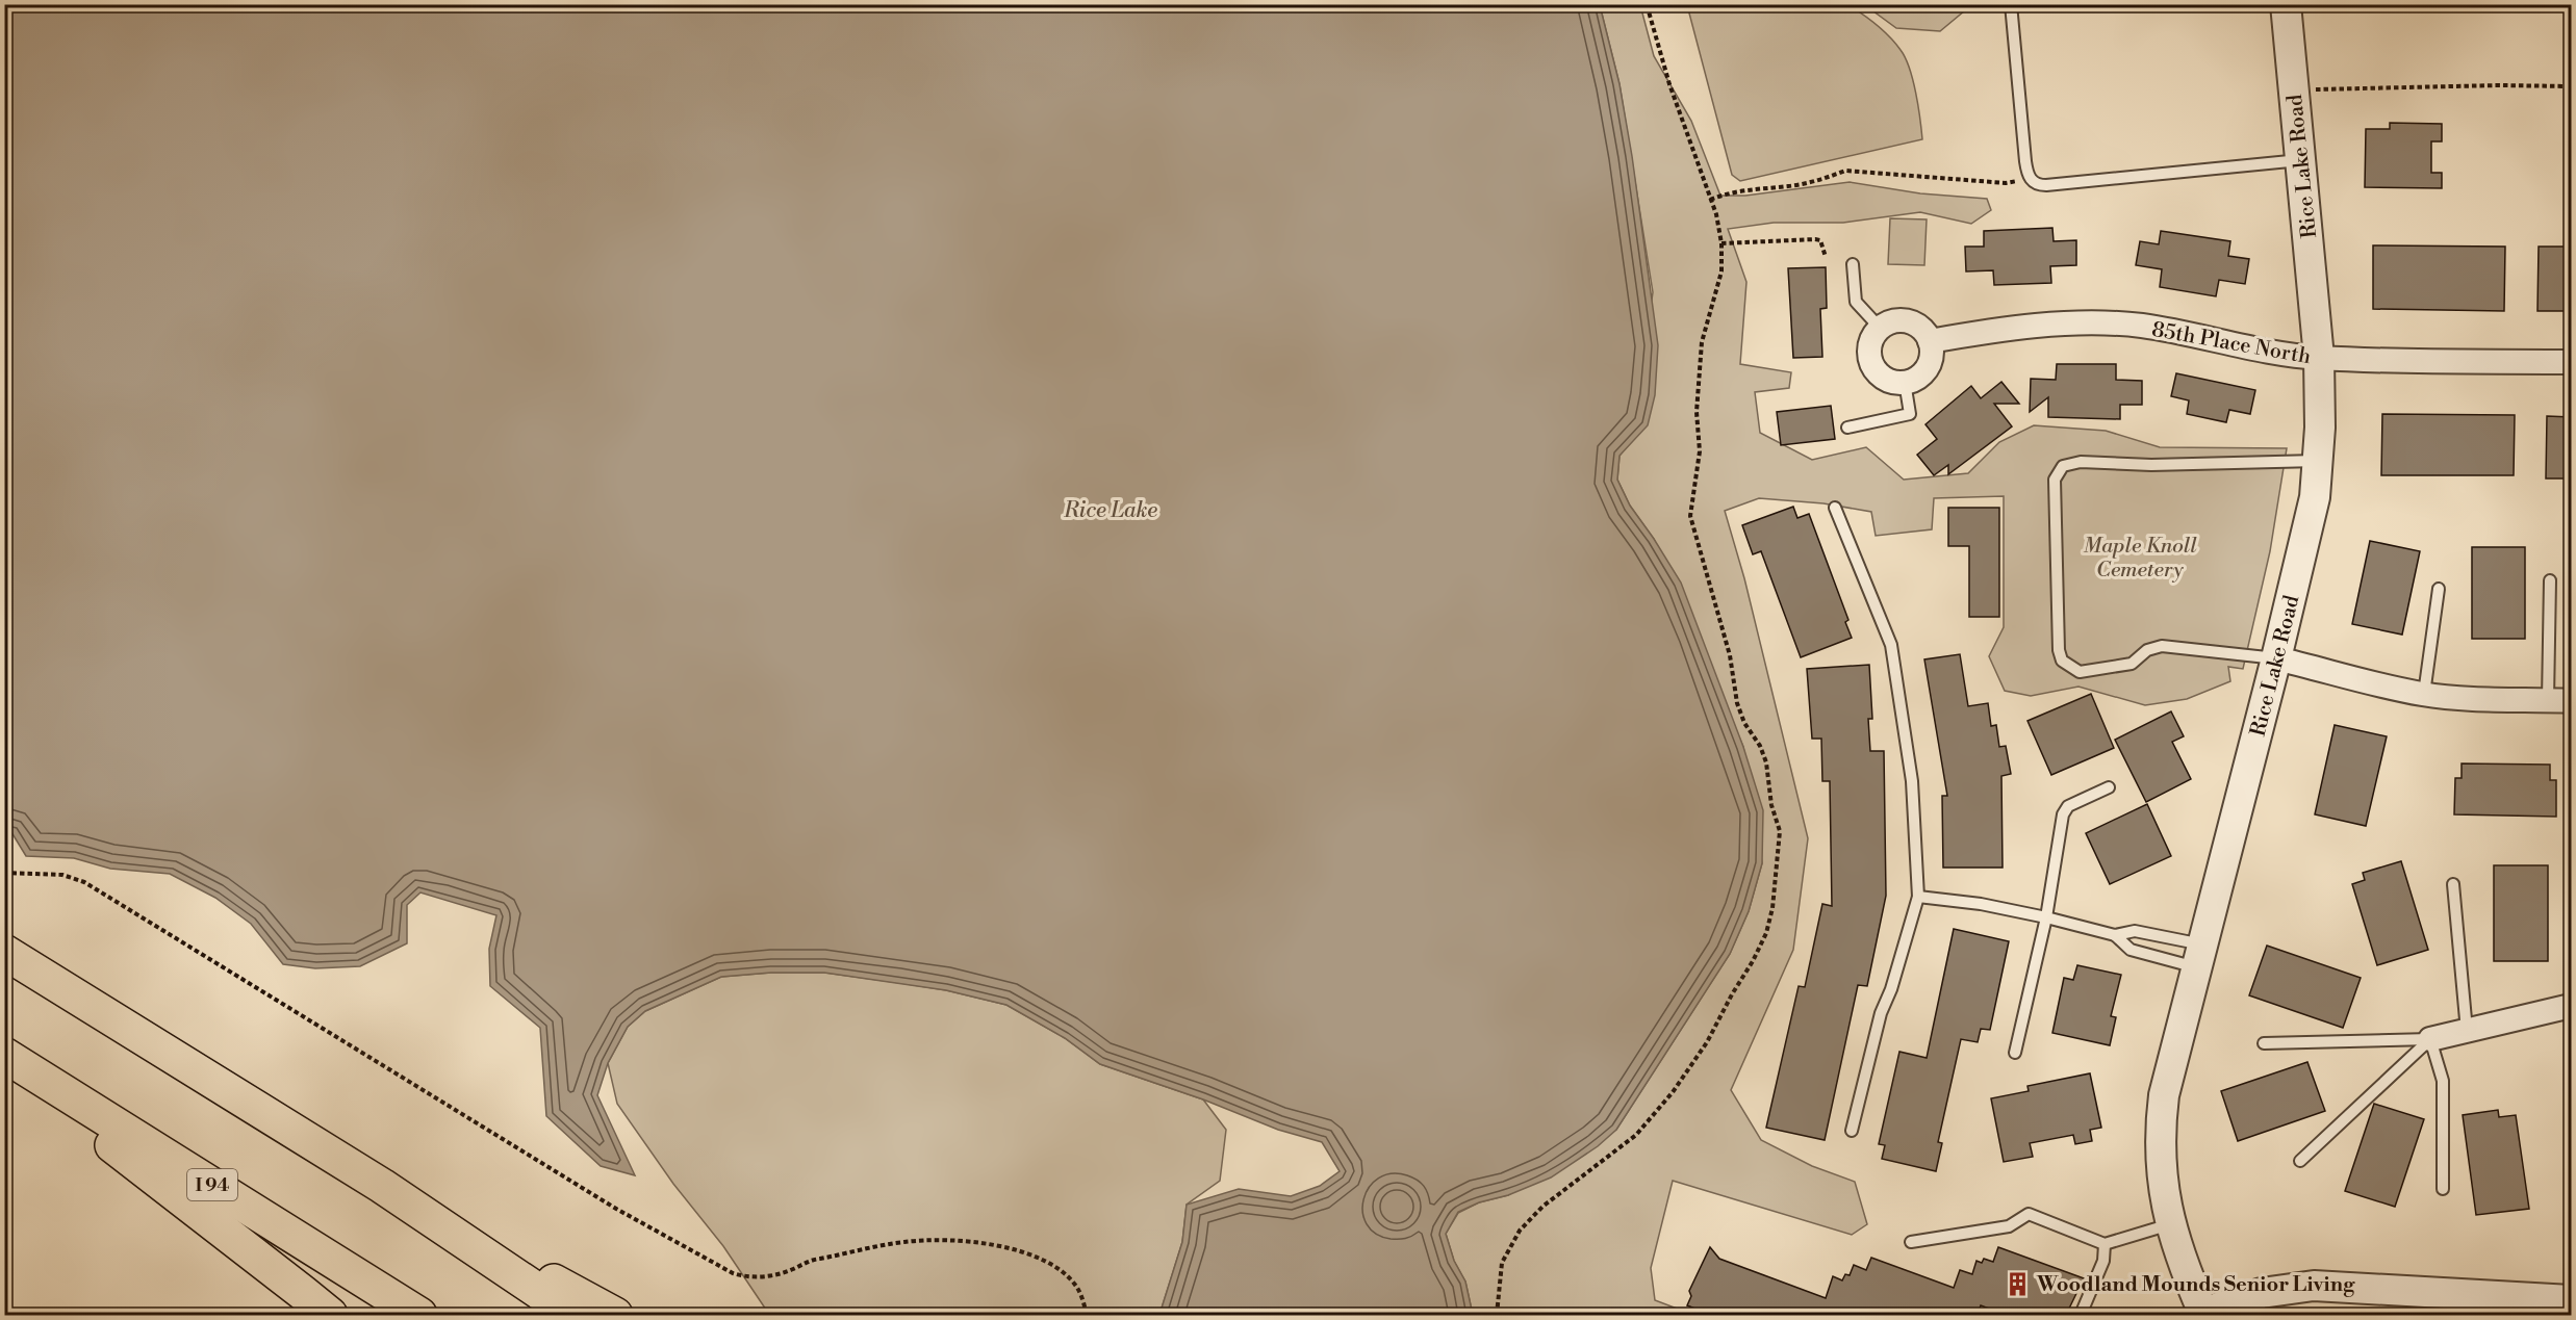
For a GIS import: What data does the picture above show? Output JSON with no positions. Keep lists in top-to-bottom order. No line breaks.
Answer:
{"streets":{"highway":["I 94"],"street":["Rice Lake Road","85th Place North"]},"crossings":[["Rice Lake Road","85th Place North"]],"water":["Rice Lake"],"parks":["Maple Knoll Cemetery"],"places":{"building":["Woodland Mounds Senior Living"]}}
